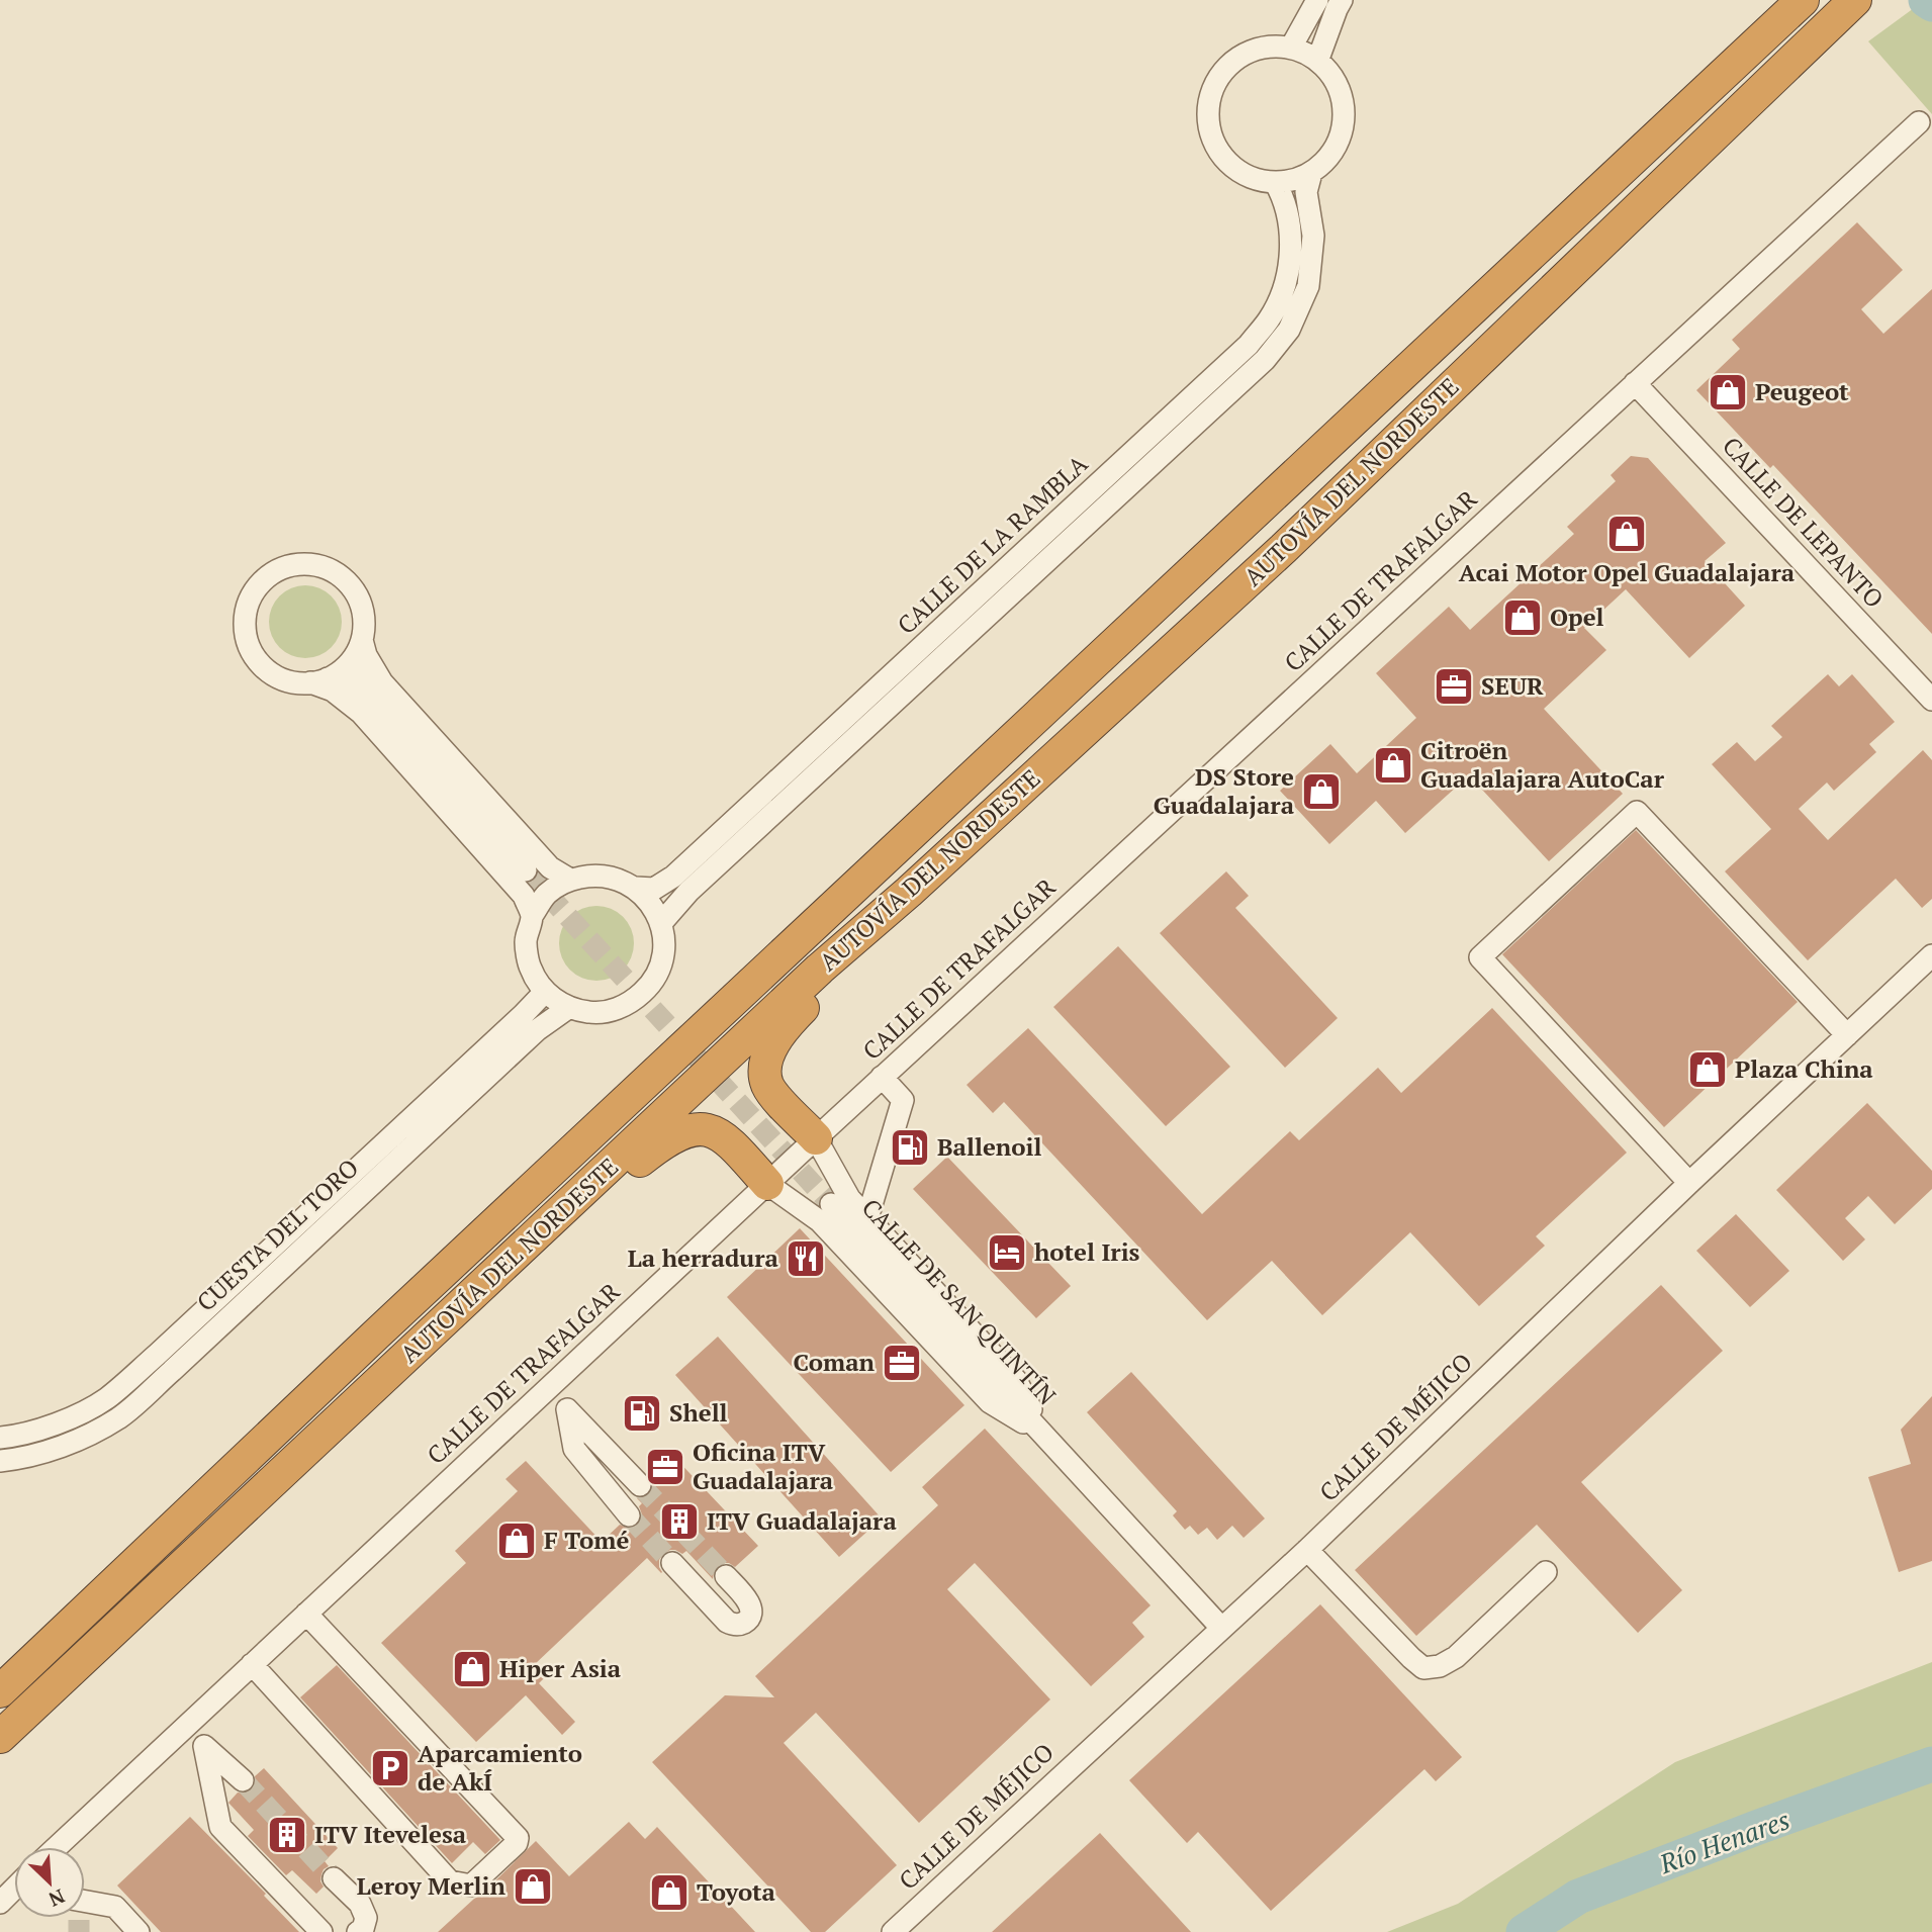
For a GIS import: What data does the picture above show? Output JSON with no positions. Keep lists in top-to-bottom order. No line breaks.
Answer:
{"streets":{"highway":["AUTOVÍA DEL NORDESTE"],"street":["CALLE DE LEPANTO","CALLE DE LA RAMBLA","CALLE DE TRAFALGAR","CUESTA DEL TORO","CALLE DE SAN QUINTÍN","CALLE DE MÉJICO"]},"crossings":[["CALLE DE LEPANTO","CALLE DE TRAFALGAR"],["CALLE DE LA RAMBLA","CUESTA DEL TORO"],["CALLE DE TRAFALGAR","CALLE DE SAN QUINTÍN"],["CALLE DE SAN QUINTÍN","CALLE DE MÉJICO"]],"water":["Río Henares"],"places":{"shop":["Peugeot","Acai Motor Opel Guadalajara","Opel","Citroën Guadalajara AutoCar","DS Store Guadalajara","Plaza China","F Tomé","Hiper Asia","Leroy Merlin","Toyota"],"office":["SEUR","Coman","Oficina ITV Guadalajara"],"fuel station":["Ballenoil","Shell"],"hotel":["hotel Iris"],"restaurant":["La herradura"],"building":["ITV Guadalajara","ITV Itevelesa"],"parking":["Aparcamiento de AkÍ"]},"north":"bottom right"}
